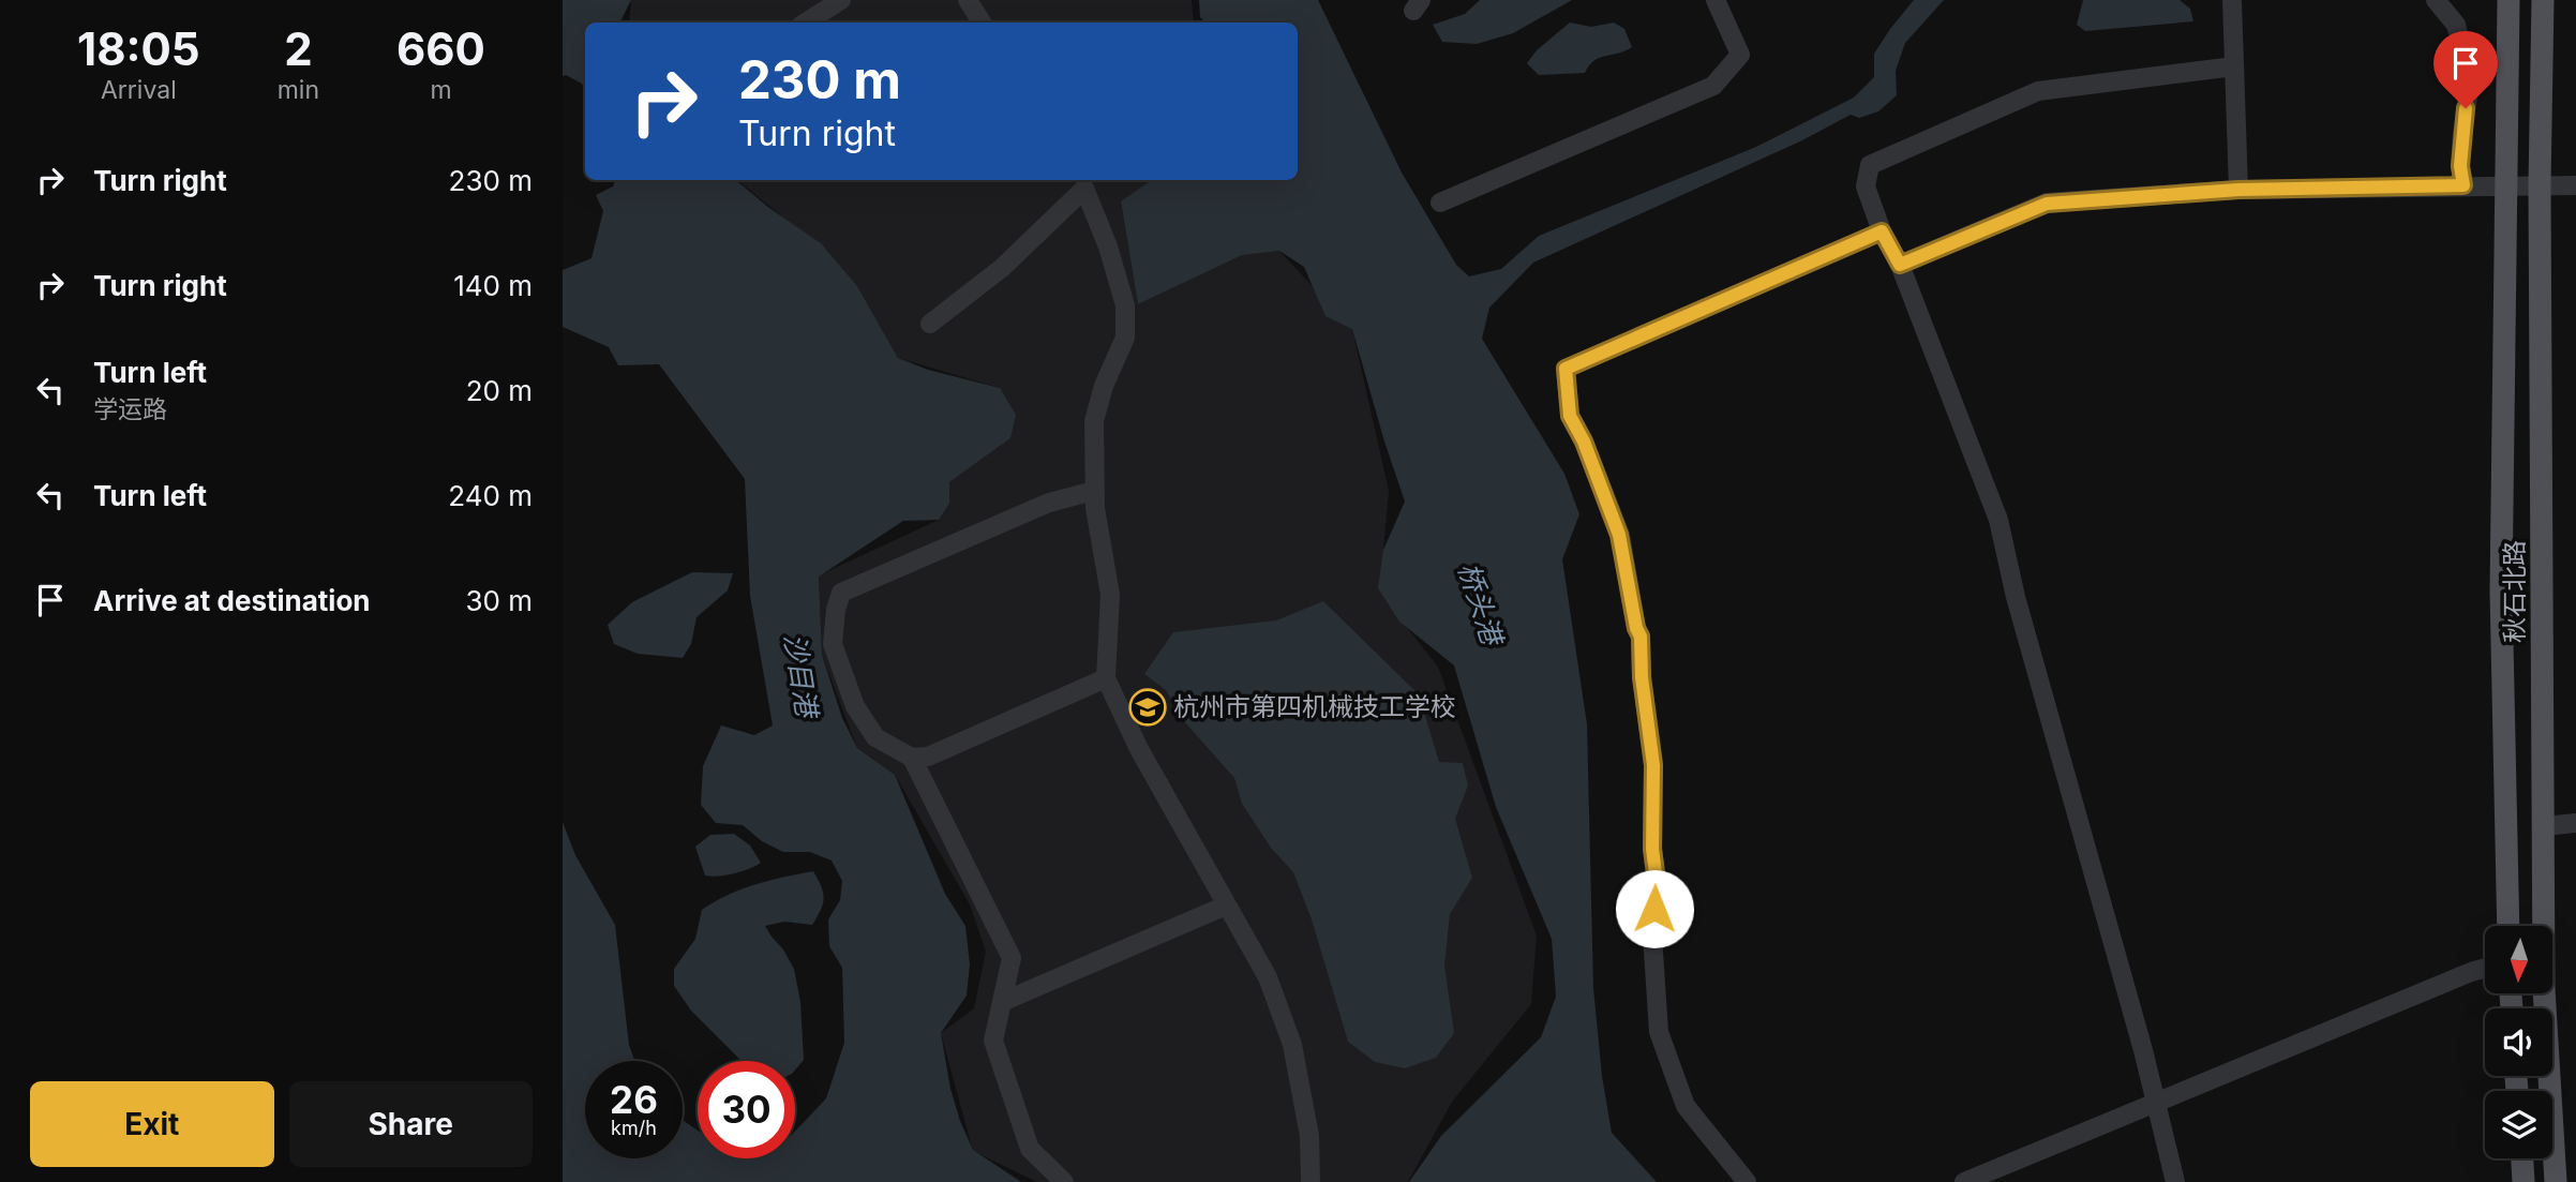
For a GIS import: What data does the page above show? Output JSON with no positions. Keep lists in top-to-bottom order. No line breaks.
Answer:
{"streets":{"main road":["秋石北路"]},"water":["桥头港","沙目港"],"places":{"school or university":["杭州市第四机械技工学校"]},"north":"bottom","page":{"eta":["18:05","Arrival","2","min","660","m"],"turn":["230 m","Turn right"],"list":[{"name":"Turn right","value":"230 m"},{"name":"Turn right","value":"140 m"},{"name":"Turn left","note":"学运路","value":"20 m"},{"name":"Turn left","value":"240 m"},{"name":"Arrive at destination","value":"30 m"}],"speed":"26 km/h","limit":"30","buttons":["Exit","Share"]}}
